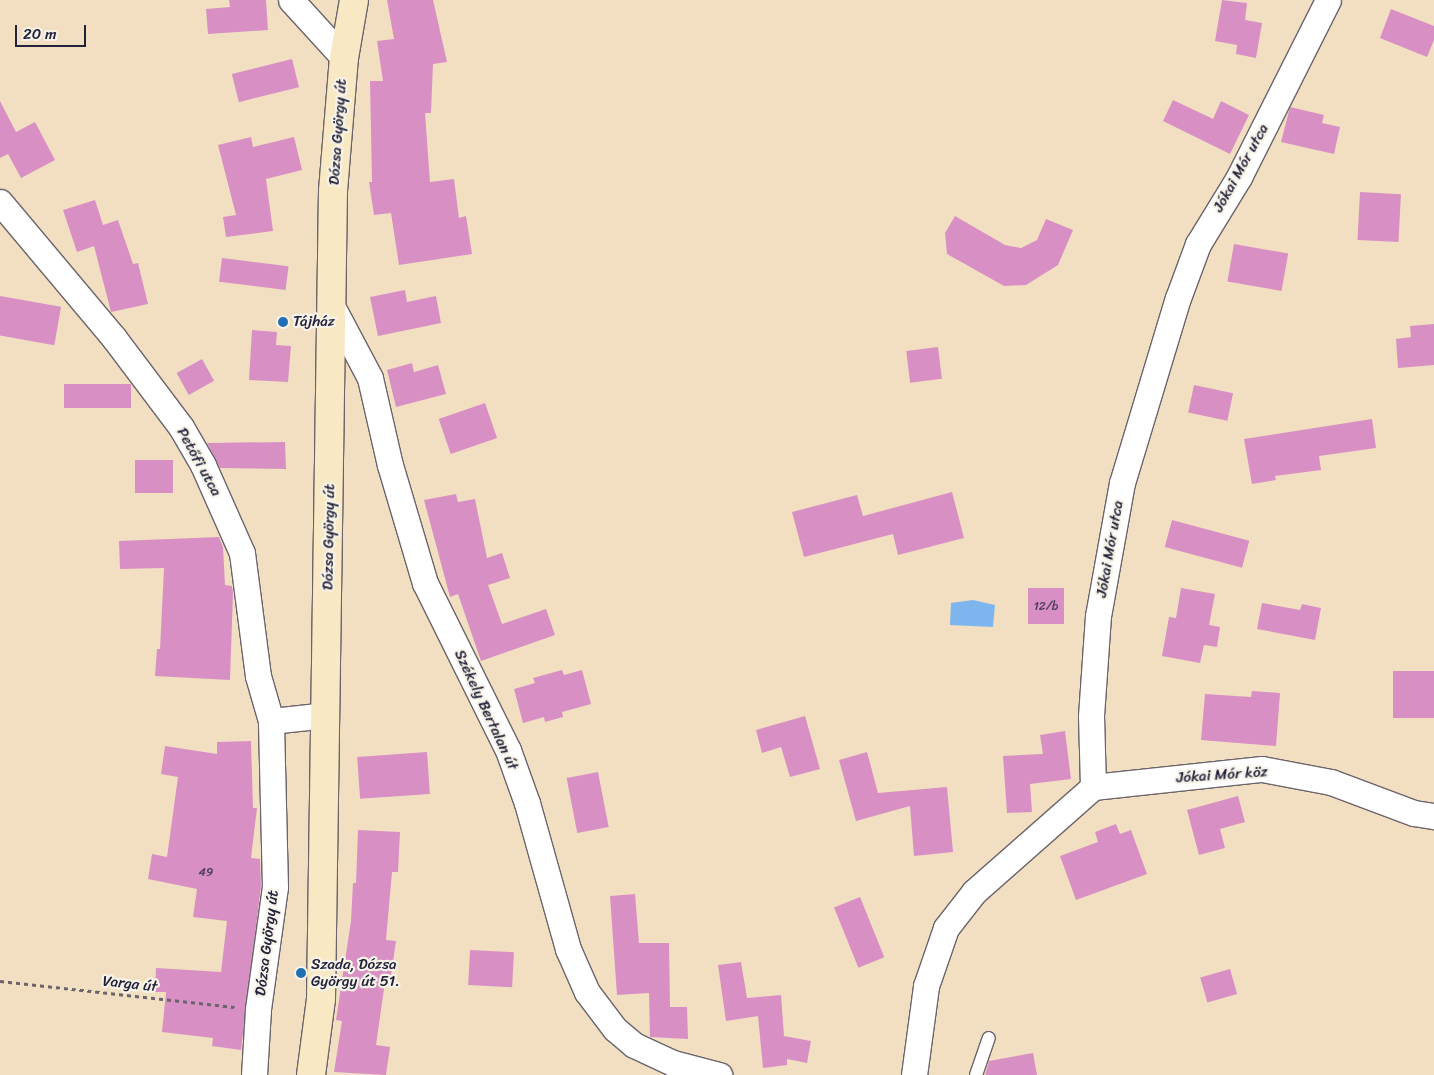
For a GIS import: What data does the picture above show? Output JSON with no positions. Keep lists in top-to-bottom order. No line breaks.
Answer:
{"streets":{"main road":["Dózsa György út"],"street":["Jókai Mór utca","Petőfi utca","Székely Bertalan út","Jókai Mór köz"],"path":["Varga út"]},"crossings":[["Dózsa György út","Petőfi utca"],["Dózsa György út","Székely Bertalan út"],["Dózsa György út","Varga út"],["Jókai Mór utca","Jókai Mór köz"]],"places":["Tájház","Szada, Dózsa György út 51."],"house_numbers":["12/b","49"],"scale_bar":"20 m"}
